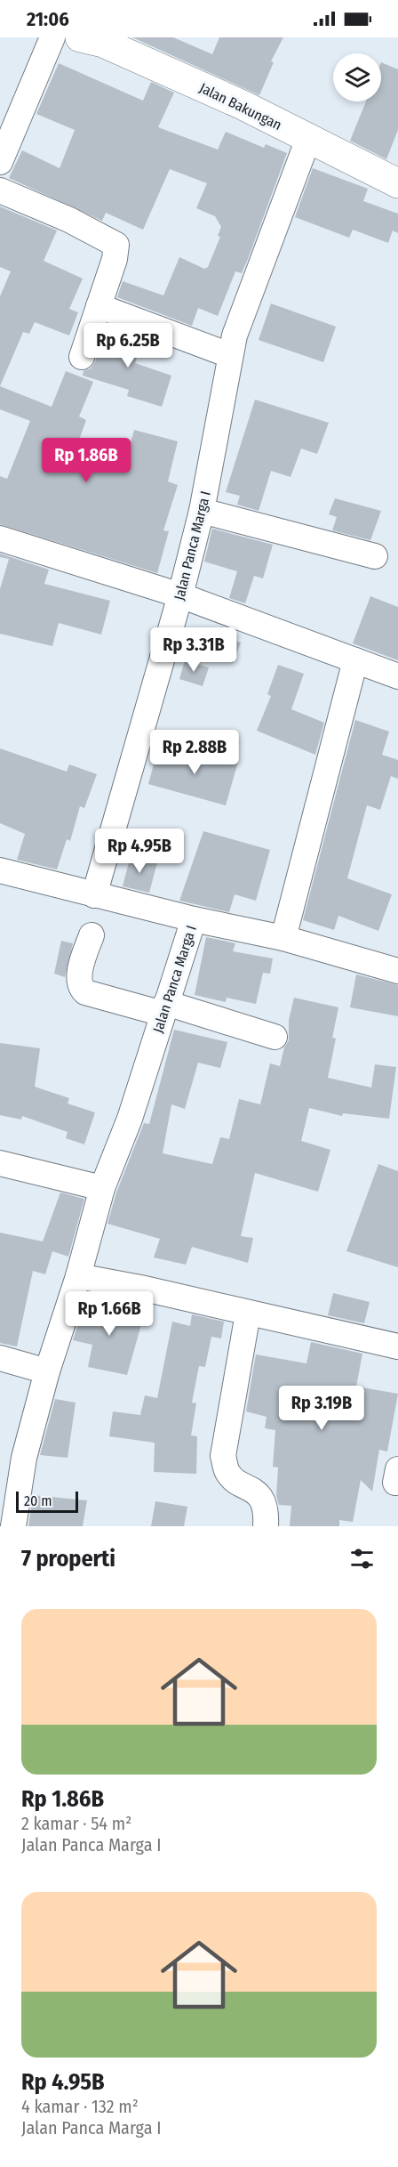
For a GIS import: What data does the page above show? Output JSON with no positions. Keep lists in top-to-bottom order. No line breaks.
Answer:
{"streets":{"main road":["Jalan Bakungan"],"street":["Jalan Panca Marga I"]},"crossings":[["Jalan Bakungan","Jalan Panca Marga I"]],"scale_bar":"20 m","page":{"status":"21:06","price":["Rp 6.25B","Rp 1.86B","Rp 3.31B","Rp 2.88B","Rp 4.95B","Rp 1.66B","Rp 3.19B"],"scale":"20 m","heading":"7 properti","list":[{"name":"Rp 1.86B","note":"2 kamar · 54 m² · Jalan Panca Marga I"},{"name":"Rp 4.95B","note":"4 kamar · 132 m² · Jalan Panca Marga I"}]}}
